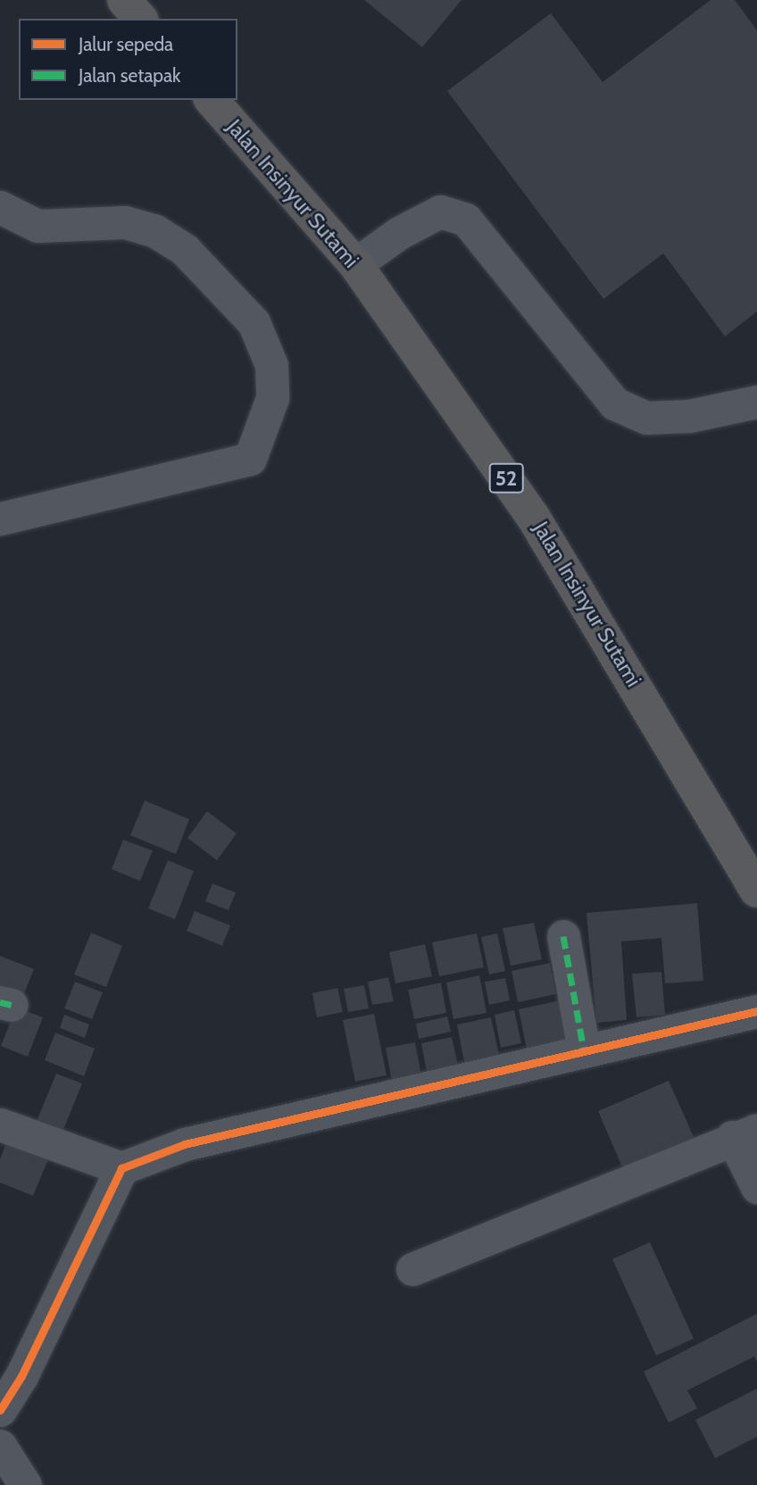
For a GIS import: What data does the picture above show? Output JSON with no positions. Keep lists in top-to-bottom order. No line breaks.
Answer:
{"streets":{"highway":["Jalan Insinyur Sutami","52"]},"legend":["Jalur sepeda","Jalan setapak"]}
